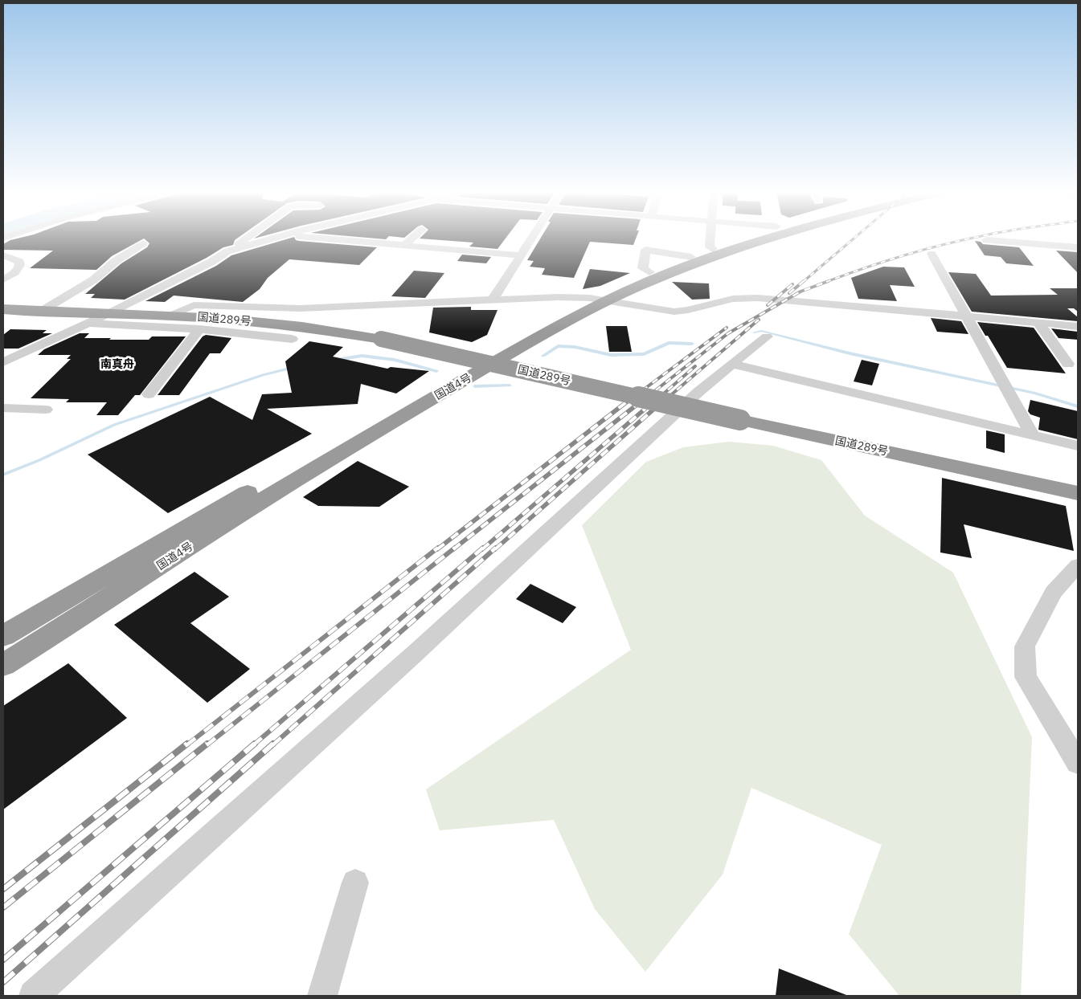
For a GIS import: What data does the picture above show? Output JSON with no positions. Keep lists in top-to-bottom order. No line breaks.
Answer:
{"streets":{"highway":["国道289号","国道4号"]},"districts":["南真舟"]}
